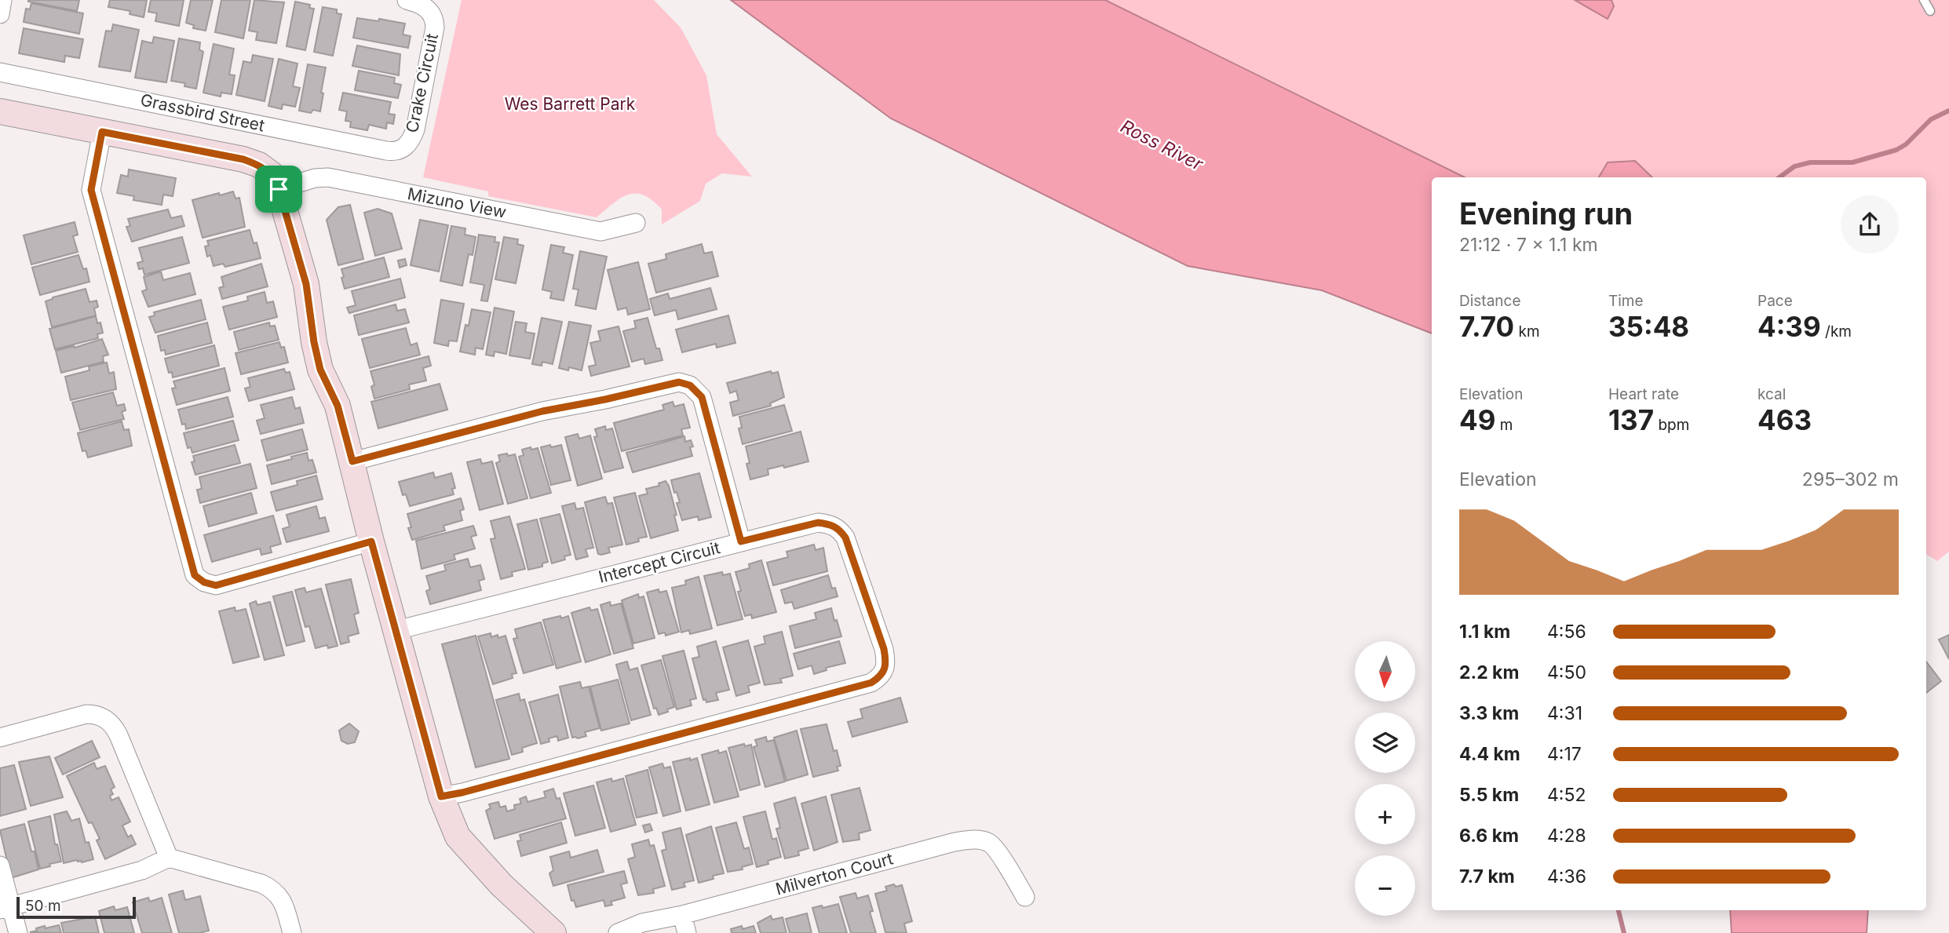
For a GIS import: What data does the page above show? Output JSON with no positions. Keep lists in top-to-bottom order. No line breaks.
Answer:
{"streets":{"street":["Crake Circuit","Grassbird Street","Mizuno View","Intercept Circuit","Milverton Court"]},"crossings":[["Crake Circuit","Grassbird Street"]],"water":["Ross River"],"parks":["Wes Barrett Park"],"scale_bar":"50 m","north":"bottom","page":{"heading":["Evening run","21:12 · 7 × 1.1 km"],"stats":[["Distance","7.70 km"],["Time","35:48"],["Pace","4:39 /km"],["Elevation","49 m"],["Heart rate","137 bpm"],["kcal","463"]],"chart":["Elevation","295–302 m"],"list":[{"name":"1.1 km","note":"4:56"},{"name":"2.2 km","note":"4:50"},{"name":"3.3 km","note":"4:31"},{"name":"4.4 km","note":"4:17"},{"name":"5.5 km","note":"4:52"},{"name":"6.6 km","note":"4:28"},{"name":"7.7 km","note":"4:36"}],"map_buttons":["+","−"],"scale":"50 m"}}
